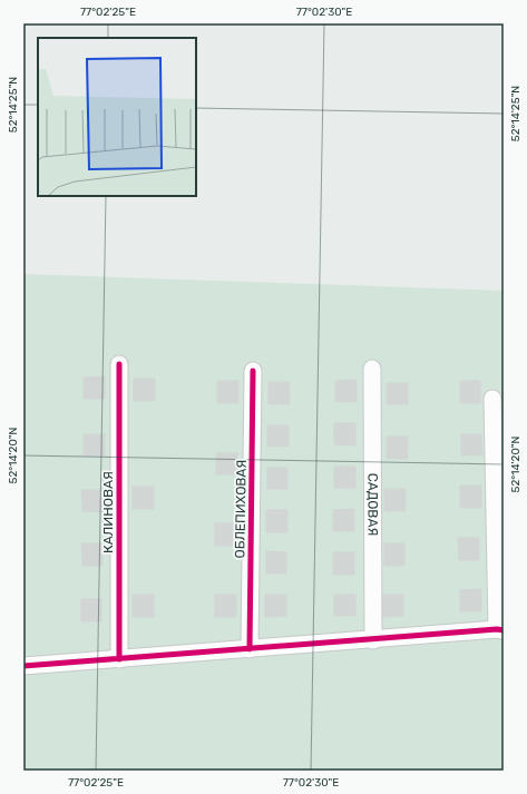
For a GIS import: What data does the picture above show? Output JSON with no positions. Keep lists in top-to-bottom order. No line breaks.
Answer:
{"streets":{"street":["САДОВАЯ","ОБЛЕПИХОВАЯ","КАЛИНОВАЯ"]},"coordinates":["77°02'25\"E","77°02'30\"E","52°14'25\"N","52°14'20\"N"]}
